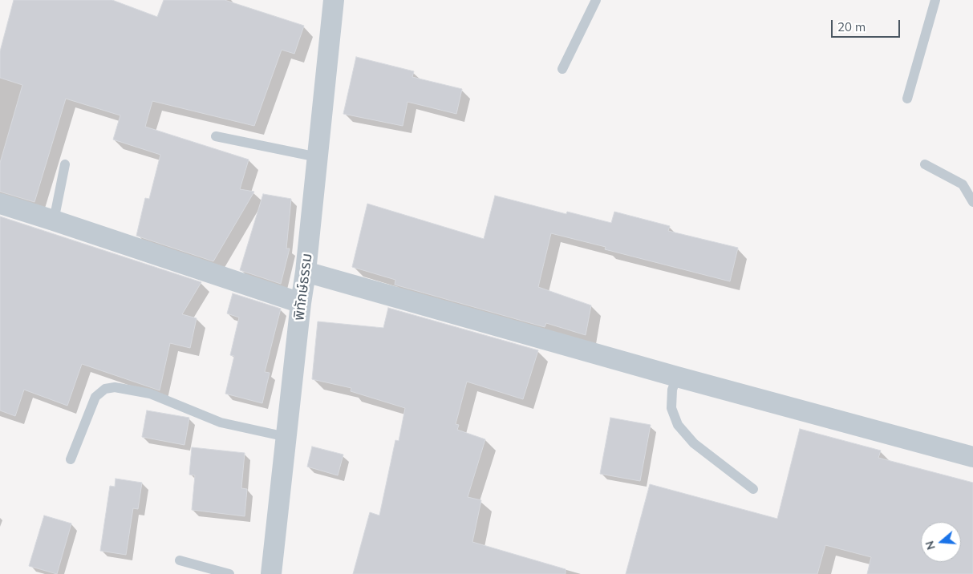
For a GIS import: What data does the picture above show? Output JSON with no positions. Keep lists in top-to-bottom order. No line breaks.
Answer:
{"streets":{"street":["พิทักษ์ธรรม"]},"scale_bar":"20 m","north":"left"}
